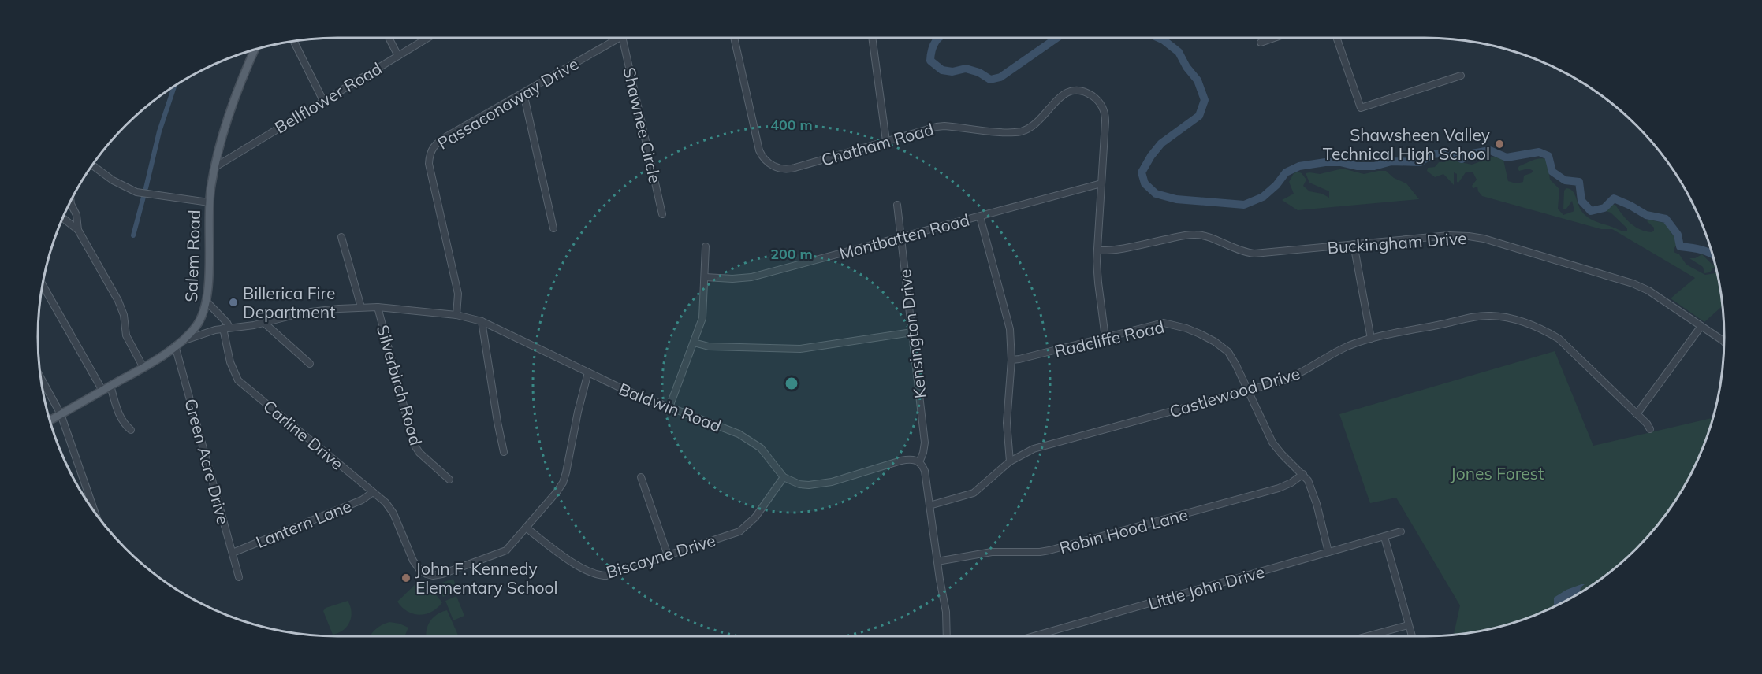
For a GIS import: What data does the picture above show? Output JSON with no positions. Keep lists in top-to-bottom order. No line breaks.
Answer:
{"streets":{"main road":["Salem Road"],"street":["Bellflower Road","Passaconaway Drive","Shawnee Circle","Chatham Road","Montbatten Road","Buckingham Drive","Kensington Drive","Radcliffe Road","Silverbirch Road","Castlewood Drive","Baldwin Road","Carline Drive","Green Acre Drive","Lantern Lane","Robin Hood Lane","Biscayne Drive","Little John Drive"]},"crossings":[["Bellflower Road","Salem Road"],["Passaconaway Drive","Baldwin Road"],["Chatham Road","Montbatten Road"],["Chatham Road","Buckingham Drive"],["Chatham Road","Radcliffe Road"],["Montbatten Road","Kensington Drive"],["Salem Road","Baldwin Road"],["Salem Road","Green Acre Drive"],["Radcliffe Road","Castlewood Drive"],["Radcliffe Road","Robin Hood Lane"],["Radcliffe Road","Little John Drive"],["Silverbirch Road","Baldwin Road"],["Baldwin Road","Carline Drive"],["Baldwin Road","Green Acre Drive"],["Baldwin Road","Biscayne Drive"],["Carline Drive","Lantern Lane"],["Carline Drive","Biscayne Drive"],["Green Acre Drive","Lantern Lane"]],"parks":["Jones Forest"],"places":["Shawsheen Valley Technical High School","Billerica Fire Department","John F. Kennedy Elementary School"],"rings":["400 m","200 m"]}
